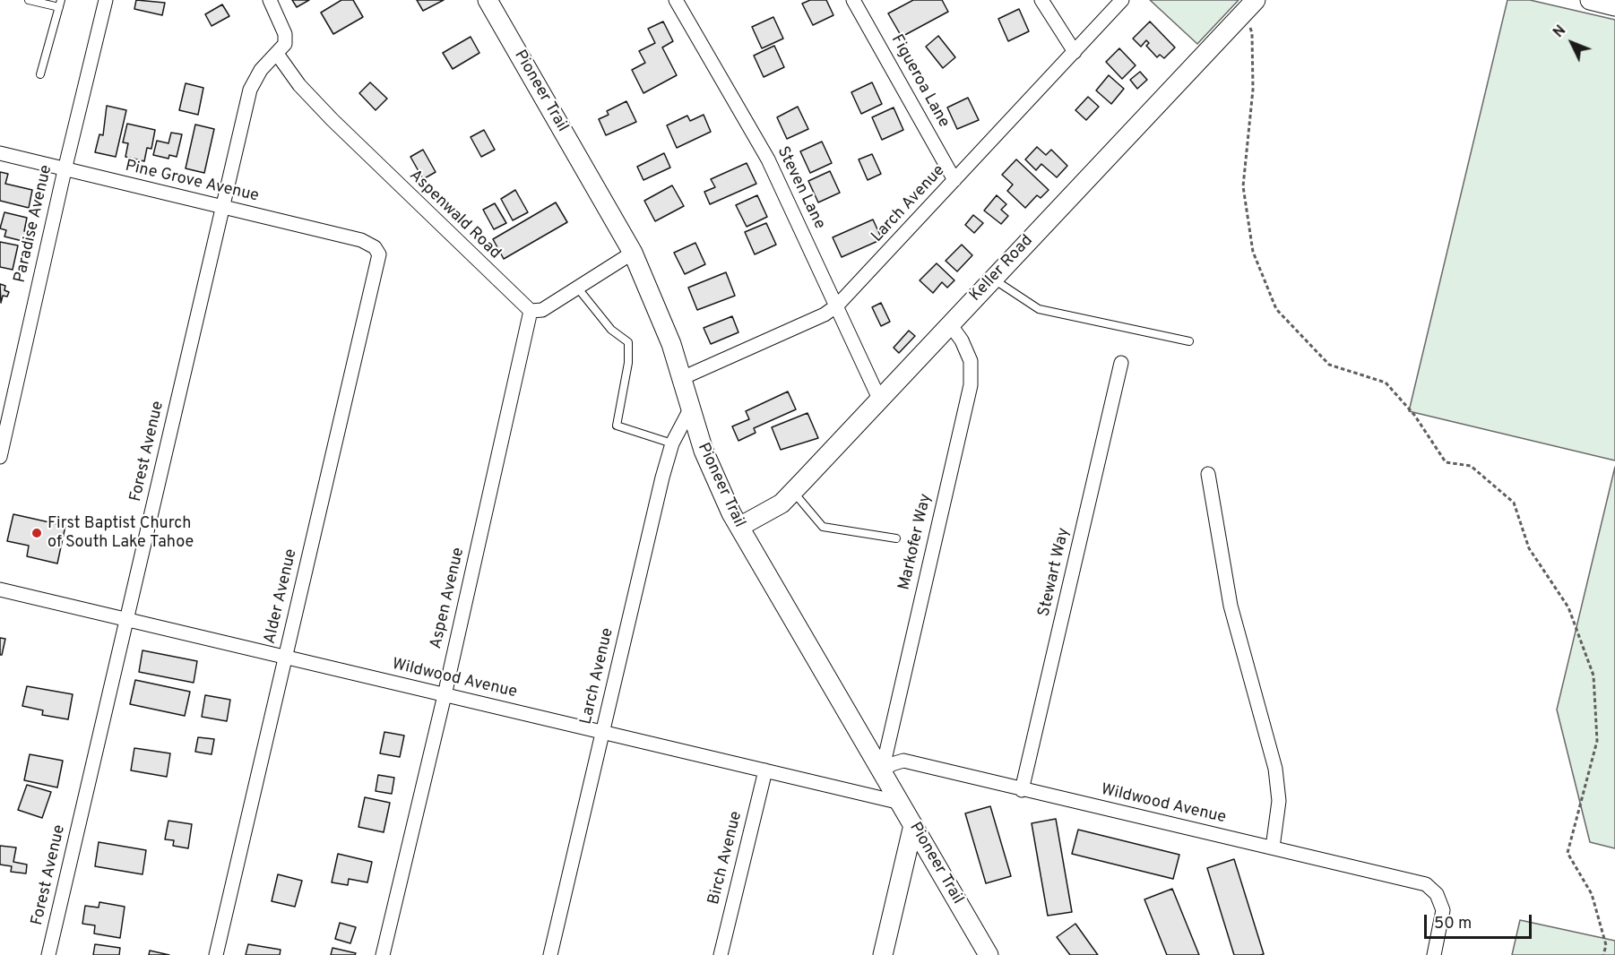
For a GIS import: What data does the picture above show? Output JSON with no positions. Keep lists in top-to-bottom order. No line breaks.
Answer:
{"streets":{"main road":["Pioneer Trail","Keller Road"],"street":["Figueroa Lane","Pine Grove Avenue","Steven Lane","Larch Avenue","Aspenwald Road","Paradise Avenue","Forest Avenue","Markofer Way","Stewart Way","Alder Avenue","Aspen Avenue","Wildwood Avenue","Birch Avenue"]},"crossings":[["Figueroa Lane","Larch Avenue"],["Pioneer Trail","Larch Avenue"],["Pioneer Trail","Keller Road"],["Pioneer Trail","Markofer Way"],["Pioneer Trail","Wildwood Avenue"],["Pine Grove Avenue","Paradise Avenue"],["Pine Grove Avenue","Forest Avenue"],["Pine Grove Avenue","Alder Avenue"],["Steven Lane","Larch Avenue"],["Steven Lane","Keller Road"],["Larch Avenue","Wildwood Avenue"],["Aspenwald Road","Forest Avenue"],["Aspenwald Road","Aspen Avenue"],["Keller Road","Markofer Way"],["Forest Avenue","Wildwood Avenue"],["Markofer Way","Wildwood Avenue"],["Stewart Way","Wildwood Avenue"],["Alder Avenue","Wildwood Avenue"],["Aspen Avenue","Wildwood Avenue"],["Wildwood Avenue","Birch Avenue"]],"places":["First Baptist Church of South Lake Tahoe"],"scale_bar":"50 m","north":"top left"}
